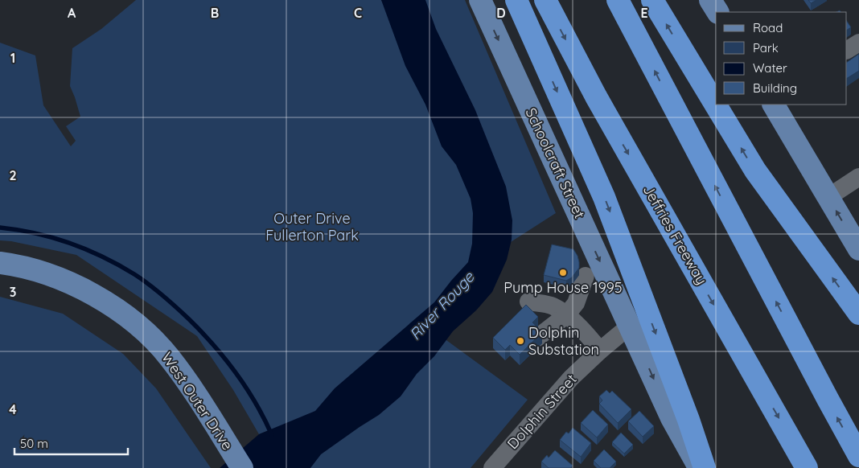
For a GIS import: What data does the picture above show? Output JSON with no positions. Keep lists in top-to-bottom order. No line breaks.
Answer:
{"streets":{"highway":["Jeffries Freeway"],"main road":["Schoolcraft Street","West Outer Drive"],"street":["Dolphin Street"]},"crossings":[["Schoolcraft Street","Dolphin Street"]],"one_way":["Schoolcraft Street"],"water":["River Rouge"],"parks":["Outer Drive Fullerton Park"],"places":["Pump House 1995","Dolphin Substation"],"legend":["Road","Park","Water","Building"],"scale_bar":"50 m","grid":{"columns":["A","B","C","D","E"],"rows":["1","2","3","4"]}}
